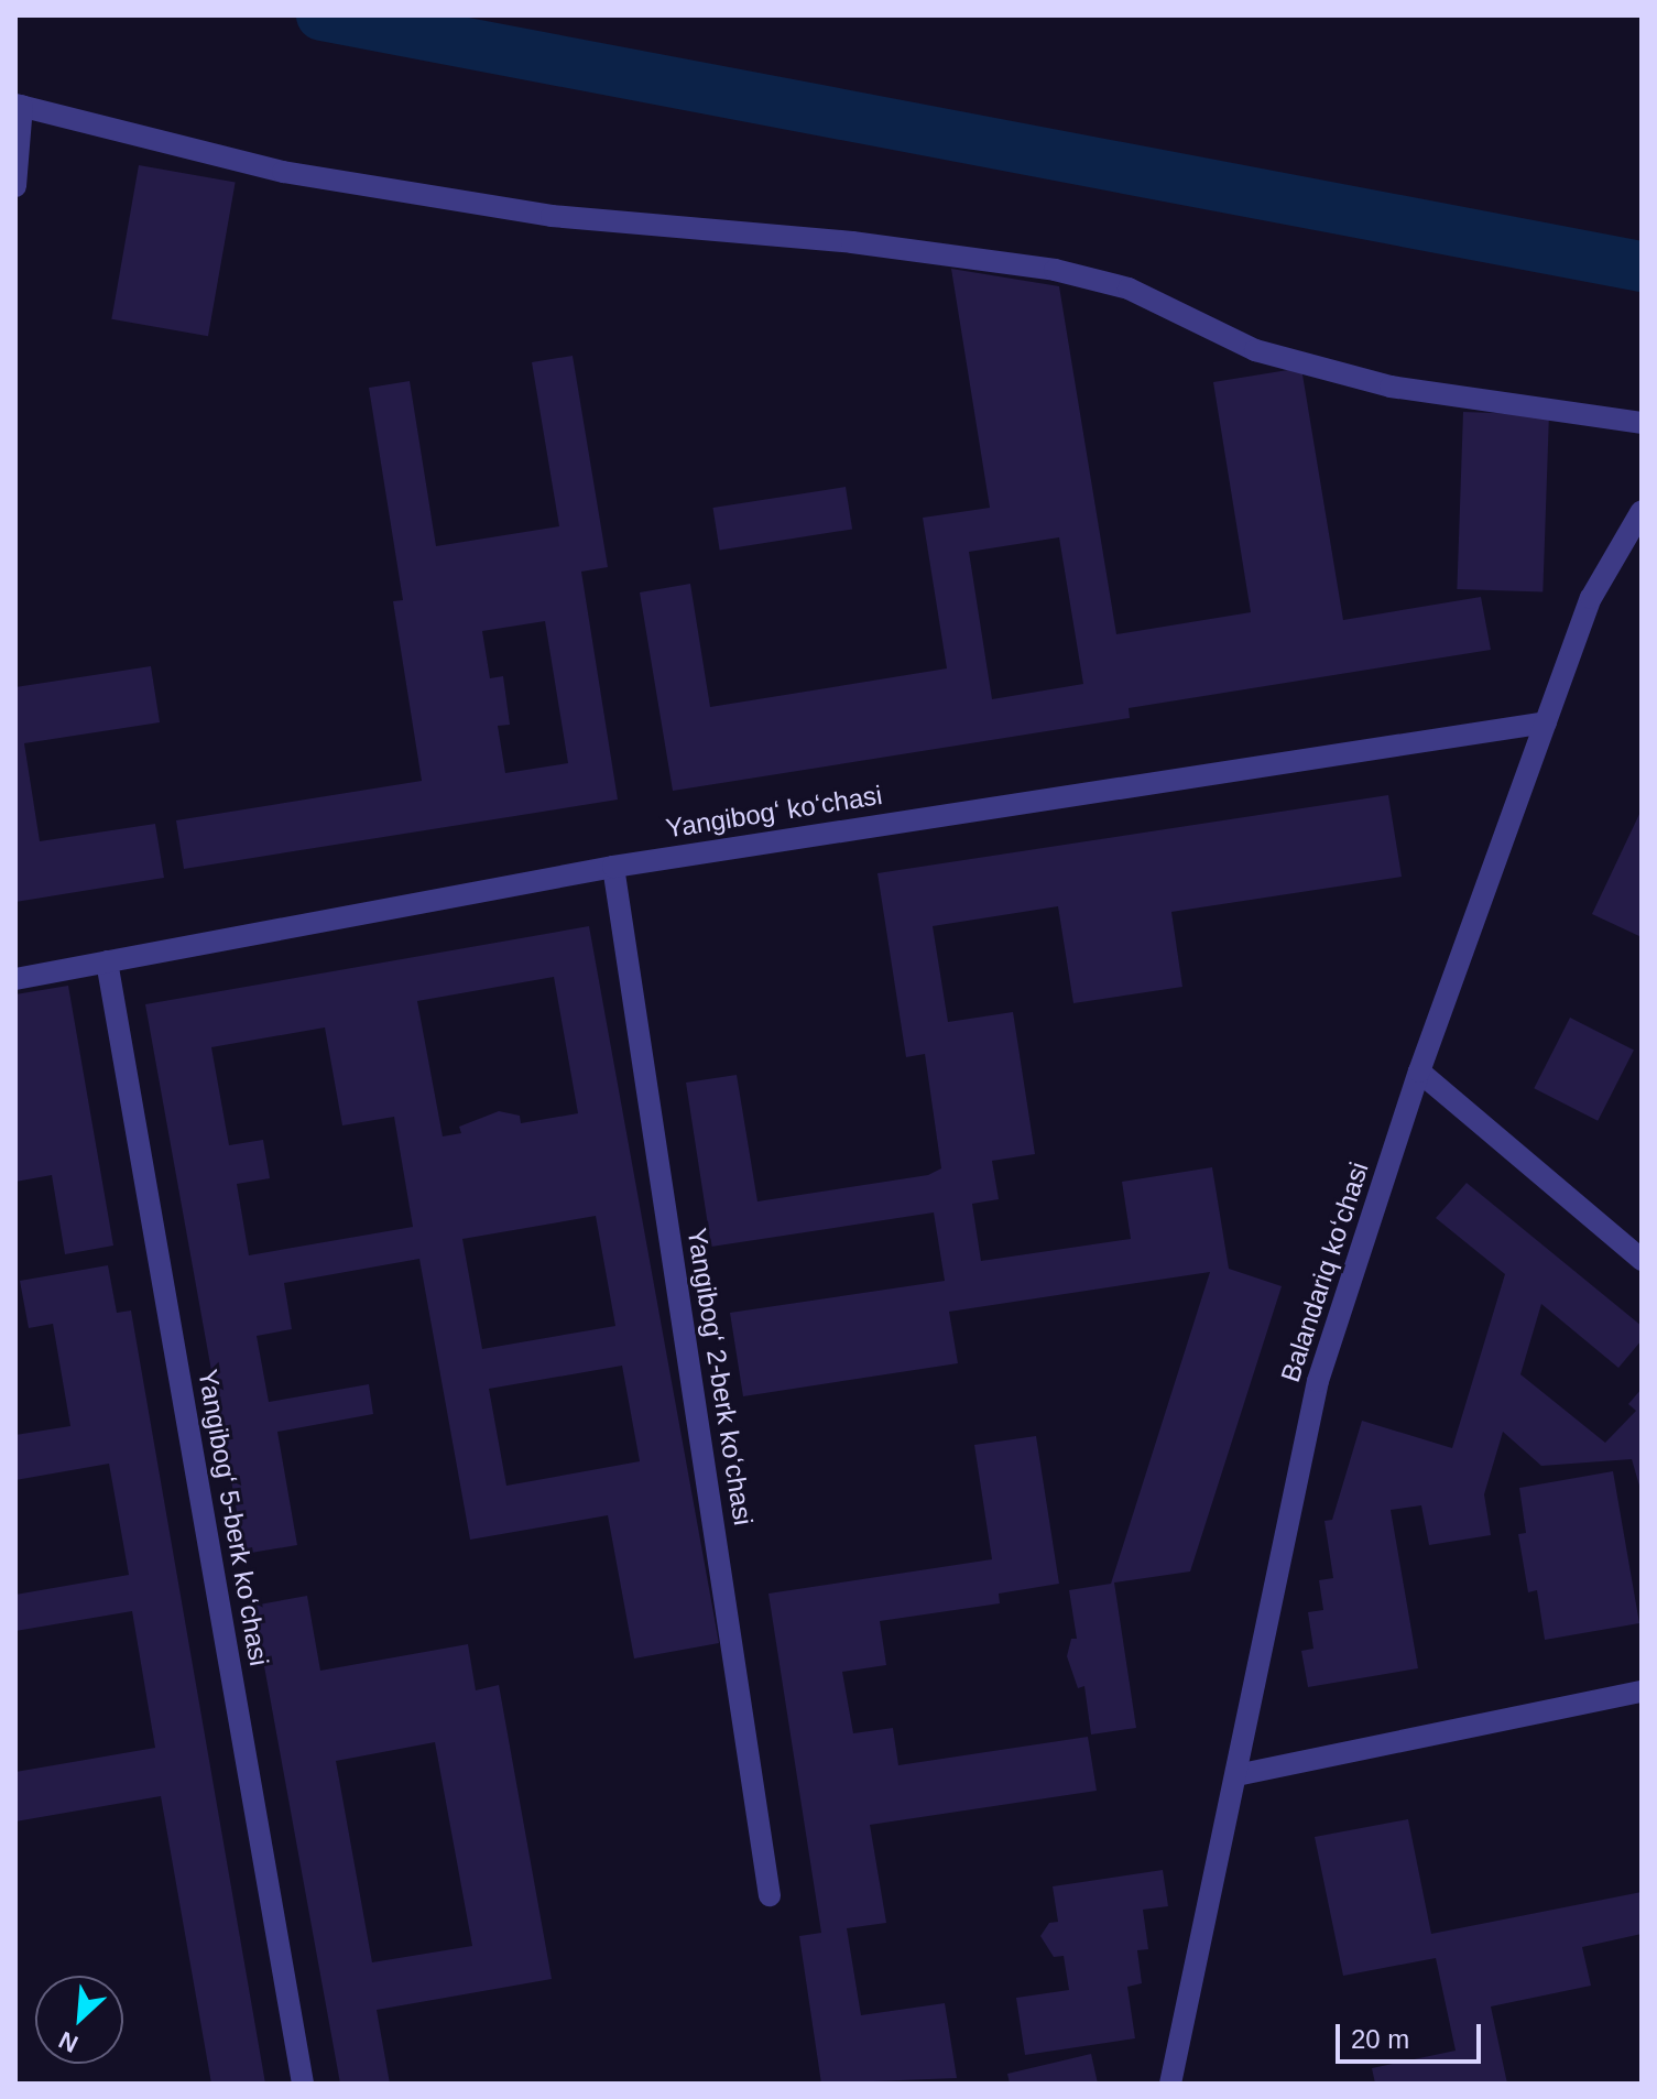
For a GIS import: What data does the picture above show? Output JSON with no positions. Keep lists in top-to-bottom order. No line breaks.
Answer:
{"streets":{"street":["Yangibogʻ koʻchasi","Balandariq koʻchasi","Yangibogʻ 2-berk koʻchasi","Yangibogʻ 5-berk koʻchasi"]},"crossings":[["Yangibogʻ koʻchasi","Balandariq koʻchasi"],["Yangibogʻ koʻchasi","Yangibogʻ 2-berk koʻchasi"],["Yangibogʻ koʻchasi","Yangibogʻ 5-berk koʻchasi"]],"scale_bar":"20 m","north":"bottom left"}
